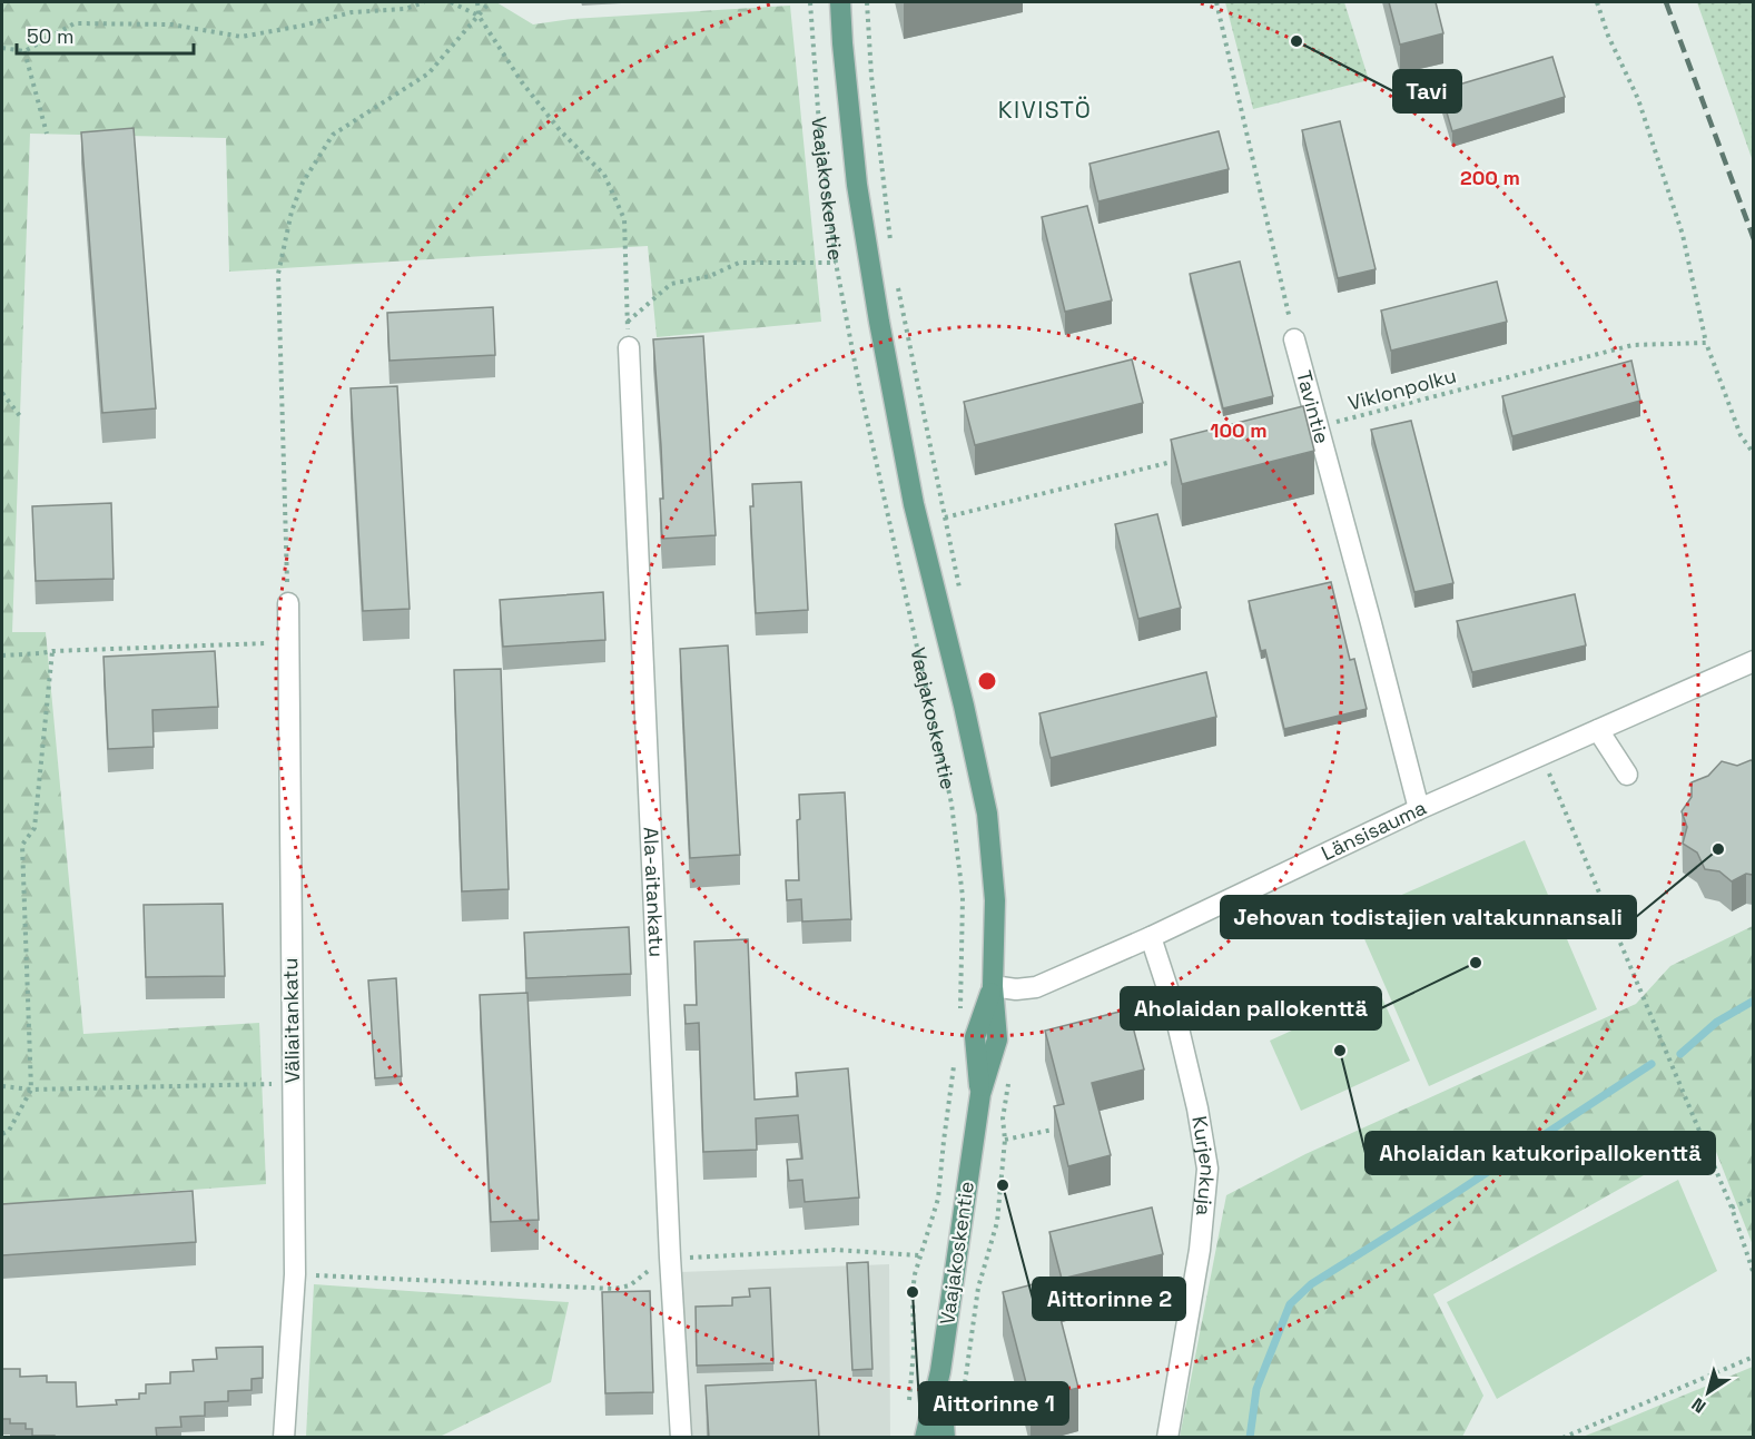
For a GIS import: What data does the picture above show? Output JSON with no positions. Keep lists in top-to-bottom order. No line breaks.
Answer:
{"streets":{"main road":["Vaajakoskentie"],"street":["Tavintie","Länsisauma","Ala-aitankatu","Väliaitankatu","Kurjenkuja"],"path":["Viklonpolku"]},"crossings":[["Vaajakoskentie","Länsisauma"],["Viklonpolku","Tavintie"],["Tavintie","Länsisauma"],["Länsisauma","Kurjenkuja"]],"districts":["KIVISTÖ"],"places":["Tavi","Jehovan todistajien valtakunnansali","Aholaidan pallokenttä","Aholaidan katukoripallokenttä","Aittorinne 2","Aittorinne 1"],"scale_bar":"50 m","north":"bottom left","rings":["200 m","100 m"]}
